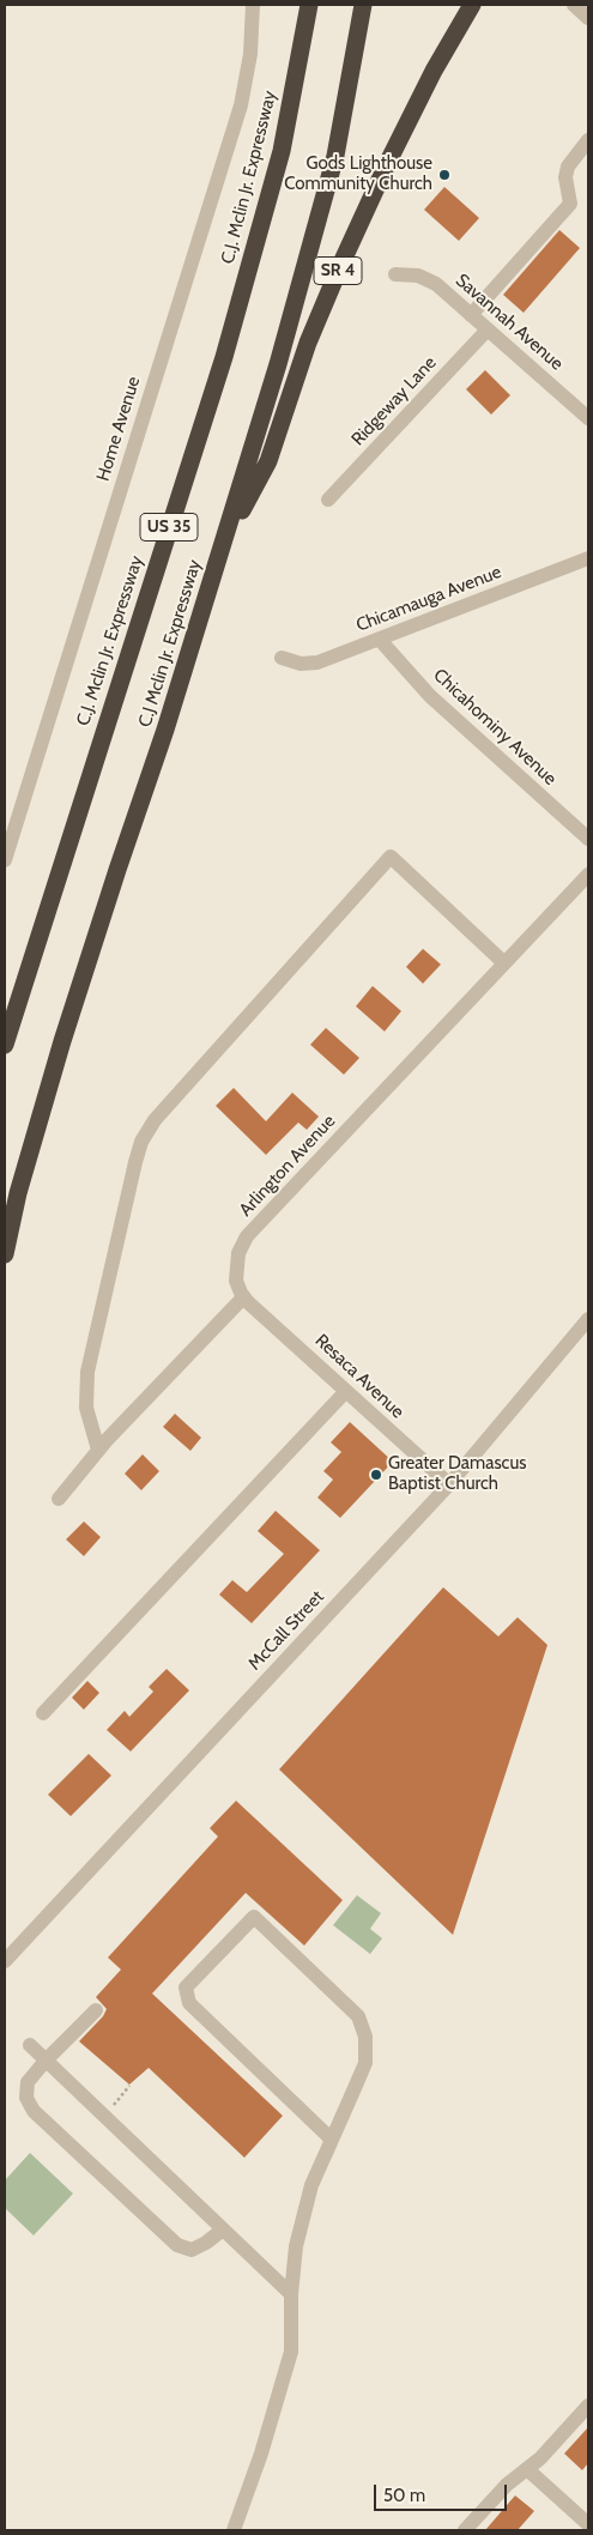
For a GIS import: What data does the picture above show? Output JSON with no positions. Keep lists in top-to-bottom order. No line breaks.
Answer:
{"streets":{"highway":["C.J. Mclin Jr. Expressway","SR 4","US 35","C.J Mclin Jr. Expressway"],"street":["Savannah Avenue","Ridgeway Lane","Home Avenue","Chicamauga Avenue","Chicahominy Avenue","Arlington Avenue","Resaca Avenue","McCall Street"]},"crossings":[["SR 4","C.J Mclin Jr. Expressway"],["Savannah Avenue","Ridgeway Lane"],["Chicamauga Avenue","Chicahominy Avenue"],["Arlington Avenue","Resaca Avenue"],["Resaca Avenue","McCall Street"]],"places":["Gods Lighthouse Community Church","Greater Damascus Baptist Church"],"scale_bar":"50 m"}
